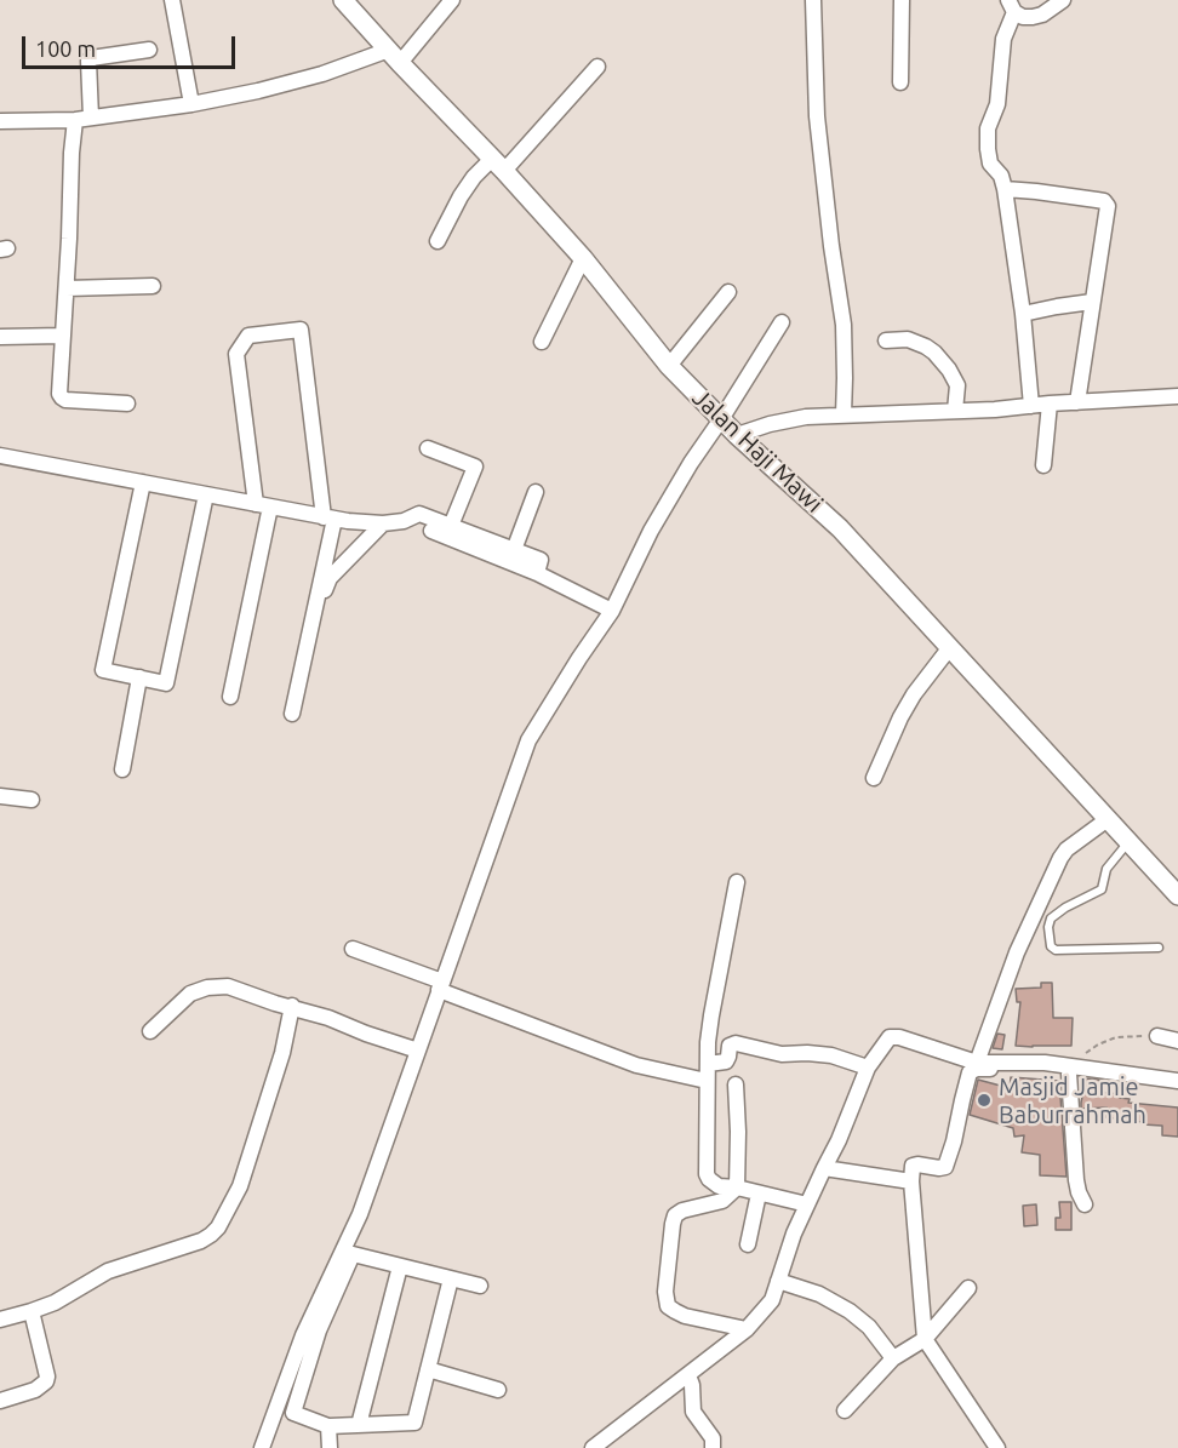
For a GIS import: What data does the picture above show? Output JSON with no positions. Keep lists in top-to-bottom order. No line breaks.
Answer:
{"streets":{"street":["Jalan Haji Mawi"]},"places":["Masjid Jamie Baburrahmah"],"scale_bar":"100 m"}
